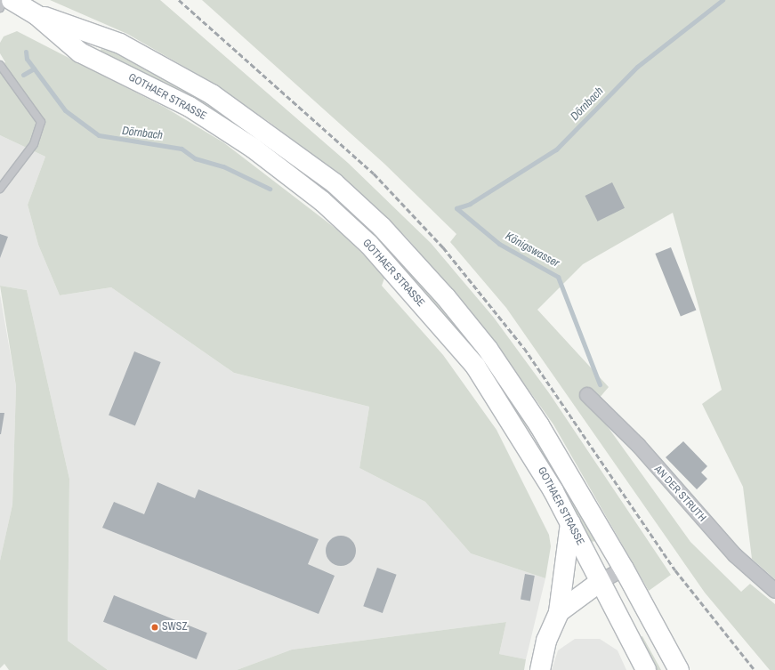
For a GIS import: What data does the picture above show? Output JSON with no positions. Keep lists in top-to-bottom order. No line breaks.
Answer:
{"streets":{"main road":["GOTHAER STRASSE"],"street":["AN DER STRUTH"]},"water":["Dörnbach","Königswasser"],"places":["SWSZ"]}
